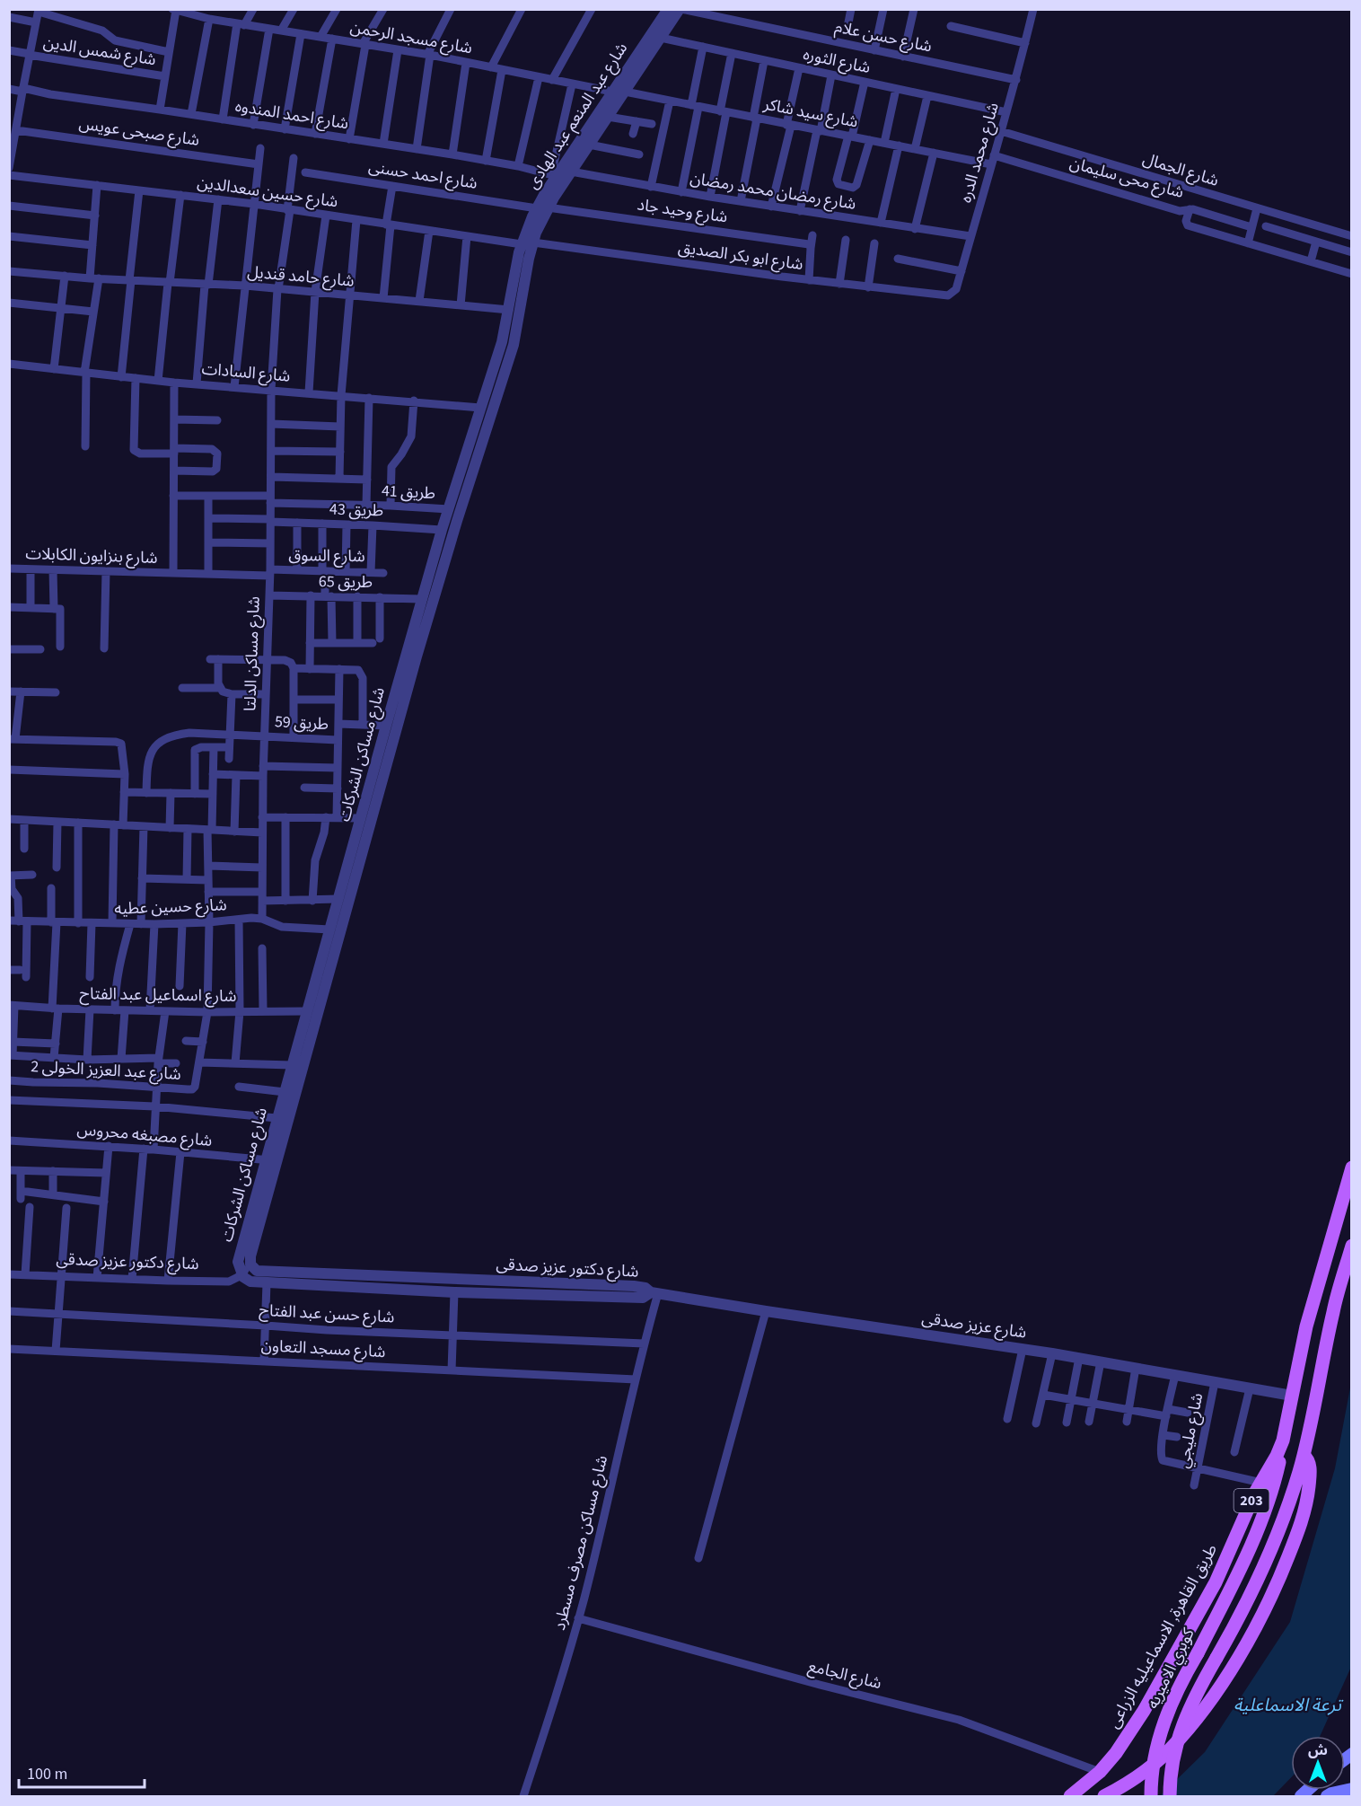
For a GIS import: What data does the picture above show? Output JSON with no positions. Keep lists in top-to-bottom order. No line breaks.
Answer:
{"streets":{"main road":["203","طريق القاهرة, الاسماعيليه الزراعى","كوبري الاميريه"],"street":["شارع حسن علام","شارع مسجد الرحمن","شارع شمس الدين","شارع الثوره","شارع سيد شاكر","شارع احمد المندوه","شارع عبد المنعم عبد الهادى","شارع صبحى عويس","شارع محمد الدره","شارع الجمال","شارع احمد حسنى","شارع محى سليمان","شارع رمضان محمد رمضان","شارع حسين سعدالدين","شارع وحيد جاد","شارع ابو بكر الصديق","شارع حامد قنديل","شارع السادات","طريق 41","طريق 43","شارع بنزايون الكابلات","شارع السوق","طريق 65","شارع مساكن الدلتا","طريق 59","شارع مساكن الشركات","شارع حسين عطيه","شارع اسماعيل عبد الفتاح","شارع عبد العزيز الخولى 2","شارع مصبغه محروس","شارع دكتور عزيز صدقى","شارع حسن عبد الفتاح","شارع عزيز صدقى","شارع مسجد التعاون","شارع مليجي","شارع مساكن مصرف مسطرد","شارع الجامع"]},"crossings":[["شارع حسن علام","شارع عبد المنعم عبد الهادى"],["شارع حسن علام","شارع محمد الدره"],["شارع مسجد الرحمن","شارع عبد المنعم عبد الهادى"],["شارع الثوره","شارع عبد المنعم عبد الهادى"],["شارع الثوره","شارع محمد الدره"],["شارع سيد شاكر","شارع عبد المنعم عبد الهادى"],["شارع سيد شاكر","شارع محمد الدره"],["شارع سيد شاكر","شارع محى سليمان"],["شارع احمد المندوه","شارع عبد المنعم عبد الهادى"],["شارع عبد المنعم عبد الهادى","شارع احمد حسنى"],["شارع عبد المنعم عبد الهادى","شارع رمضان محمد رمضان"],["شارع عبد المنعم عبد الهادى","شارع حسين سعدالدين"],["شارع عبد المنعم عبد الهادى","شارع وحيد جاد"],["شارع عبد المنعم عبد الهادى","شارع ابو بكر الصديق"],["شارع عبد المنعم عبد الهادى","شارع مساكن الشركات"],["شارع محمد الدره","شارع الجمال"],["شارع محمد الدره","شارع محى سليمان"],["شارع محمد الدره","شارع رمضان محمد رمضان"],["شارع محمد الدره","شارع ابو بكر الصديق"],["شارع احمد حسنى","شارع وحيد جاد"],["شارع حسين سعدالدين","شارع ابو بكر الصديق"],["شارع حسين سعدالدين","شارع مساكن الدلتا"],["شارع حسين سعدالدين","شارع مساكن الشركات"],["شارع ابو بكر الصديق","شارع مساكن الشركات"],["شارع حامد قنديل","شارع مساكن الدلتا"],["شارع حامد قنديل","شارع مساكن الشركات"],["شارع السادات","شارع مساكن الدلتا"],["شارع السادات","شارع مساكن الشركات"],["طريق 41","شارع مساكن الدلتا"],["طريق 41","شارع مساكن الشركات"],["طريق 43","شارع مساكن الدلتا"],["طريق 43","شارع مساكن الشركات"],["شارع بنزايون الكابلات","شارع السوق"],["شارع السوق","شارع مساكن الدلتا"],["طريق 65","شارع مساكن الدلتا"],["طريق 65","شارع مساكن الشركات"],["شارع مساكن الدلتا","طريق 59"],["شارع مساكن الدلتا","شارع حسين عطيه"],["شارع مساكن الشركات","شارع حسين عطيه"],["شارع مساكن الشركات","شارع اسماعيل عبد الفتاح"],["شارع مساكن الشركات","شارع مصبغه محروس"],["شارع مساكن الشركات","شارع دكتور عزيز صدقى"],["شارع دكتور عزيز صدقى","شارع عزيز صدقى"],["شارع دكتور عزيز صدقى","شارع مساكن مصرف مسطرد"],["شارع حسن عبد الفتاح","شارع مساكن مصرف مسطرد"],["شارع عزيز صدقى","شارع مليجي"],["شارع عزيز صدقى","شارع مساكن مصرف مسطرد"],["شارع عزيز صدقى","طريق القاهرة, الاسماعيليه الزراعى"],["شارع مسجد التعاون","شارع مساكن مصرف مسطرد"],["شارع مساكن مصرف مسطرد","شارع الجامع"],["طريق القاهرة, الاسماعيليه الزراعى","كوبري الاميريه"],["طريق القاهرة, الاسماعيليه الزراعى","شارع الجامع"]],"water":["ترعة الاسماعلية"],"scale_bar":"100 m","north":"top"}
